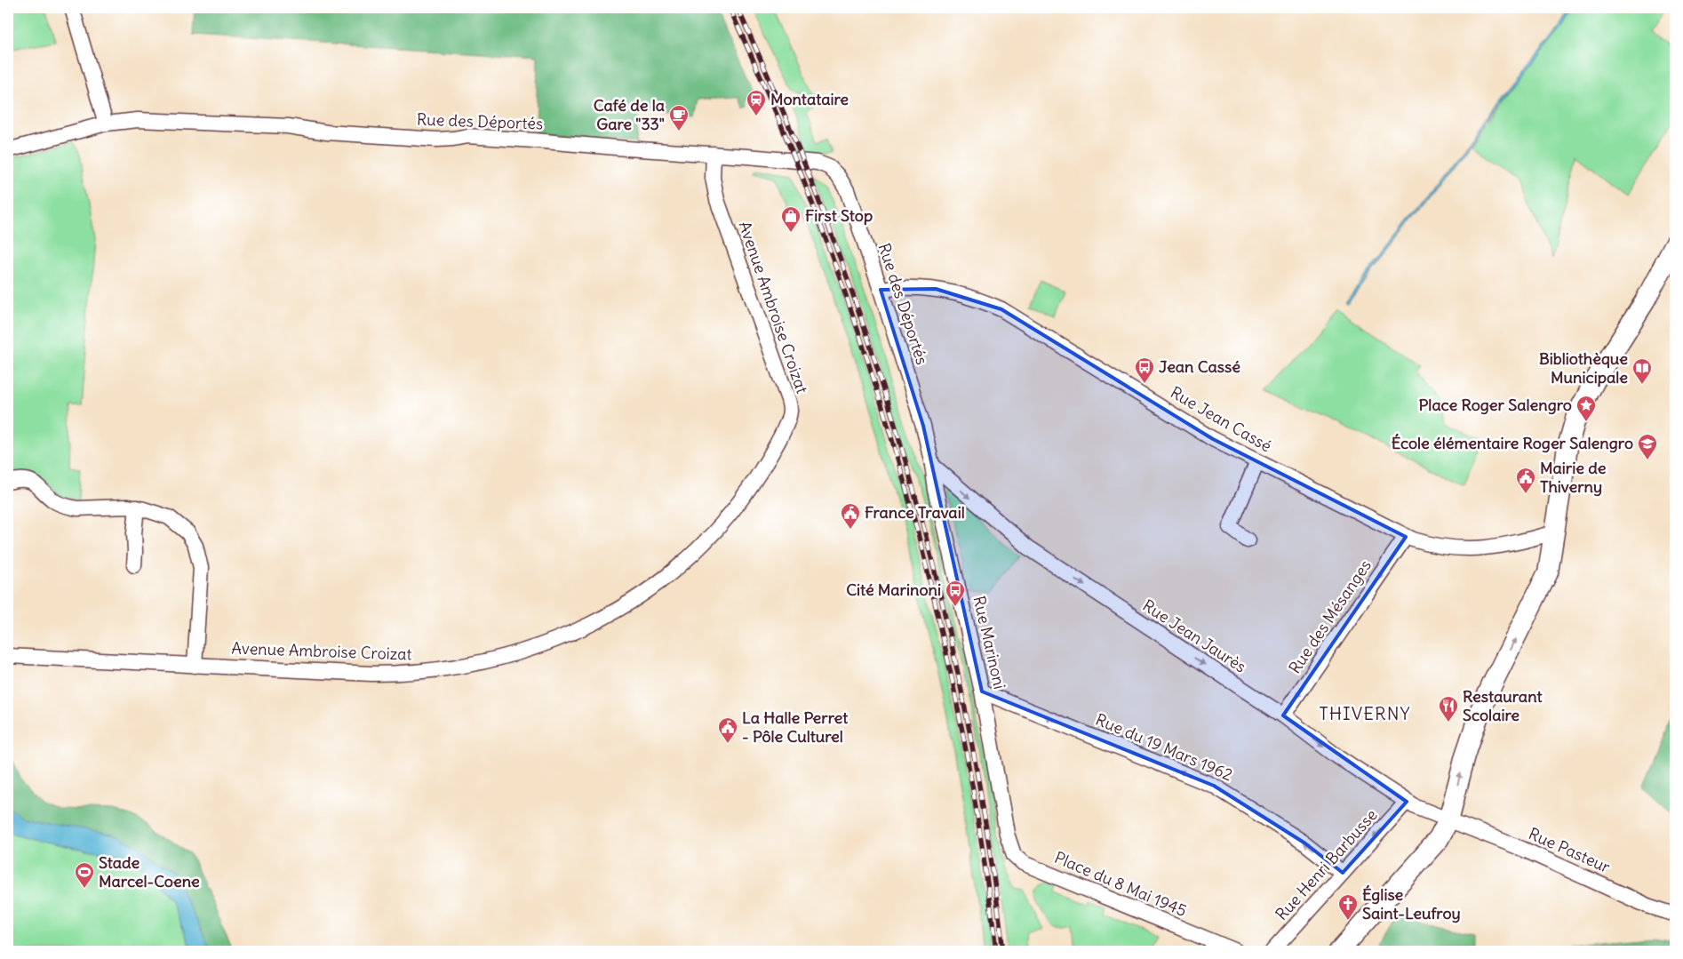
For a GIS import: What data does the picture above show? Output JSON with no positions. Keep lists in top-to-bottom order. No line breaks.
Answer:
{"streets":{"street":["Rue des Déportés","Avenue Ambroise Croizat","Rue Jean Cassé","Rue des Mésanges","Rue Jean Jaurès","Rue Marinoni","Rue du 19 Mars 1962","Rue Pasteur","Rue Henri Barbusse","Place du 8 Mai 1945"]},"crossings":[["Rue des Déportés","Avenue Ambroise Croizat"],["Rue des Déportés","Rue Jean Cassé"],["Rue des Déportés","Rue Jean Jaurès"],["Rue des Déportés","Rue Marinoni"],["Rue Jean Cassé","Rue des Mésanges"],["Rue des Mésanges","Rue Jean Jaurès"],["Rue Jean Jaurès","Rue Marinoni"],["Rue Jean Jaurès","Rue Pasteur"],["Rue Jean Jaurès","Rue Henri Barbusse"],["Rue Marinoni","Rue du 19 Mars 1962"],["Rue Marinoni","Place du 8 Mai 1945"],["Rue du 19 Mars 1962","Rue Henri Barbusse"]],"one_way":["Rue des Mésanges","Rue Jean Jaurès","Rue du 19 Mars 1962"],"districts":["THIVERNY"],"places":{"station":["Montataire"],"cafe":["Café de la Gare \"33\""],"shop":["First Stop"],"bus stop":["Jean Cassé","Cité Marinoni"],"library":["Bibliothèque Municipale"],"place":["Place Roger Salengro"],"school or university":["École élémentaire Roger Salengro"],"public building":["Mairie de Thiverny","France Travail","La Halle Perret - Pôle Culturel"],"restaurant":["Restaurant Scolaire"],"sports":["Stade Marcel-Coene"],"church":["Église Saint-Leufroy"]}}
